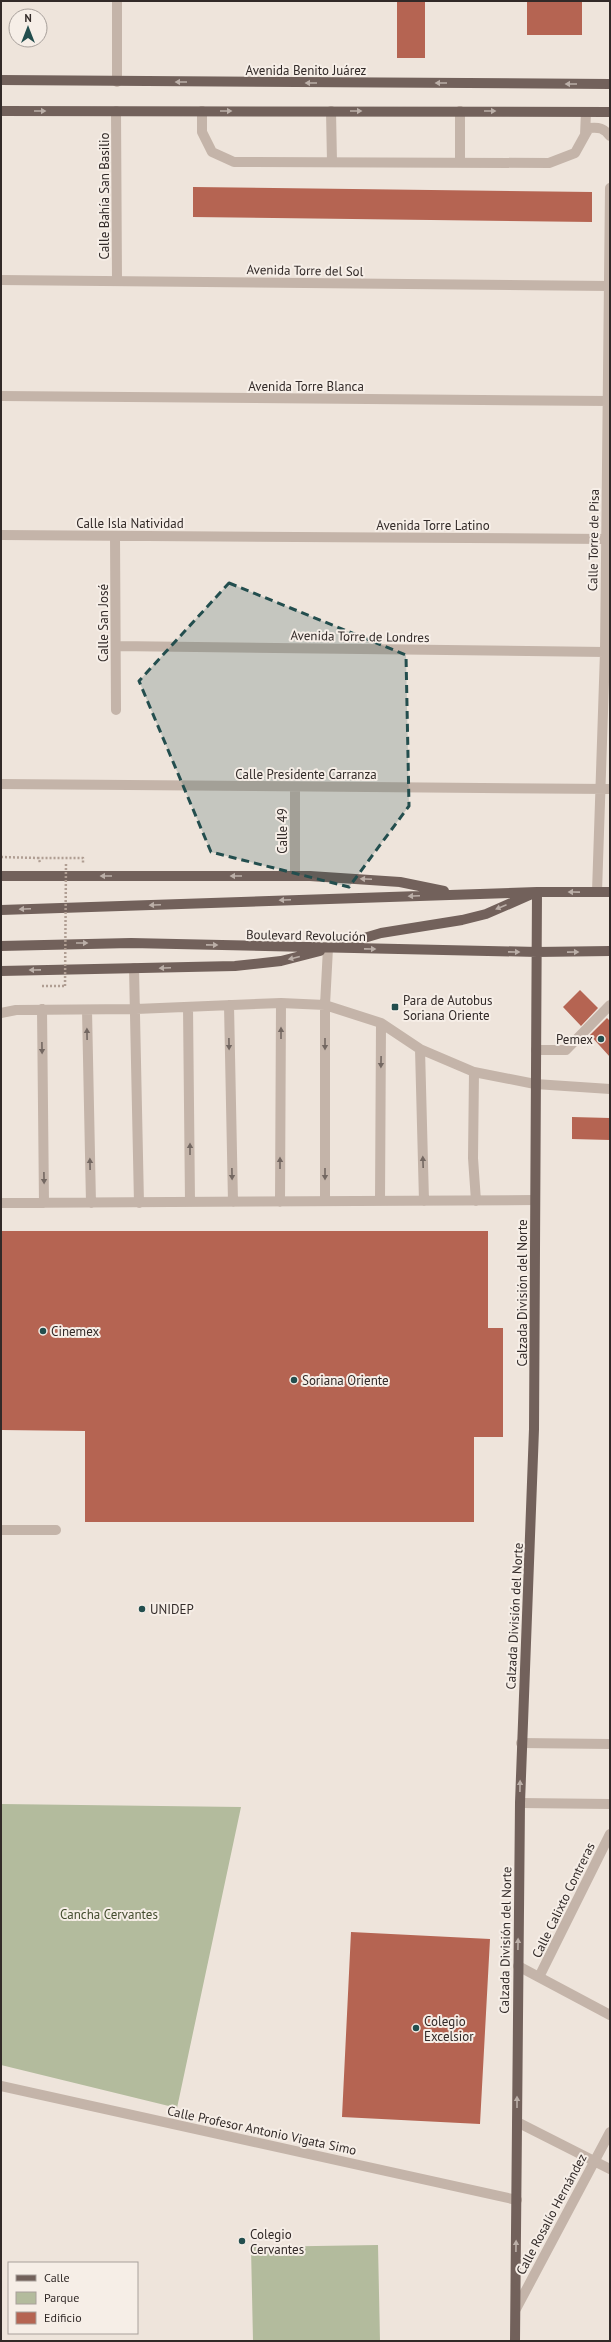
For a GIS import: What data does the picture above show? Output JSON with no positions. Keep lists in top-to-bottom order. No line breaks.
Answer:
{"streets":{"main road":["Avenida Benito Juárez","Boulevard Revolución","Calzada División del Norte"],"street":["Calle Bahía San Basilio","Avenida Torre del Sol","Avenida Torre Blanca","Calle Isla Natividad","Avenida Torre Latino","Calle Torre de Pisa","Calle San José","Avenida Torre de Londres","Calle Presidente Carranza","Calle 49","Calle Calixto Contreras","Calle Profesor Antonio Vigata Simo","Calle Rosalío Hernández"]},"crossings":[["Calle Bahía San Basilio","Avenida Torre del Sol"],["Avenida Torre del Sol","Calle Torre de Pisa"],["Avenida Torre Blanca","Calle Torre de Pisa"],["Calle Isla Natividad","Avenida Torre Latino"],["Calle Isla Natividad","Calle San José"],["Avenida Torre Latino","Calle Torre de Pisa"],["Calle Torre de Pisa","Avenida Torre de Londres"],["Calle Torre de Pisa","Calle Presidente Carranza"],["Calle San José","Avenida Torre de Londres"],["Calle Presidente Carranza","Calle 49"],["Boulevard Revolución","Calzada División del Norte"],["Calzada División del Norte","Calle Profesor Antonio Vigata Simo"],["Calzada División del Norte","Calle Rosalío Hernández"]],"parks":["Cancha Cervantes"],"places":{"transit":["Para de Autobus Soriana Oriente"],"other":["Pemex","Cinemex","Soriana Oriente","UNIDEP","Colegio Excelsior","Colegio Cervantes"]},"legend":["Calle","Parque","Edificio"],"north":"top"}
